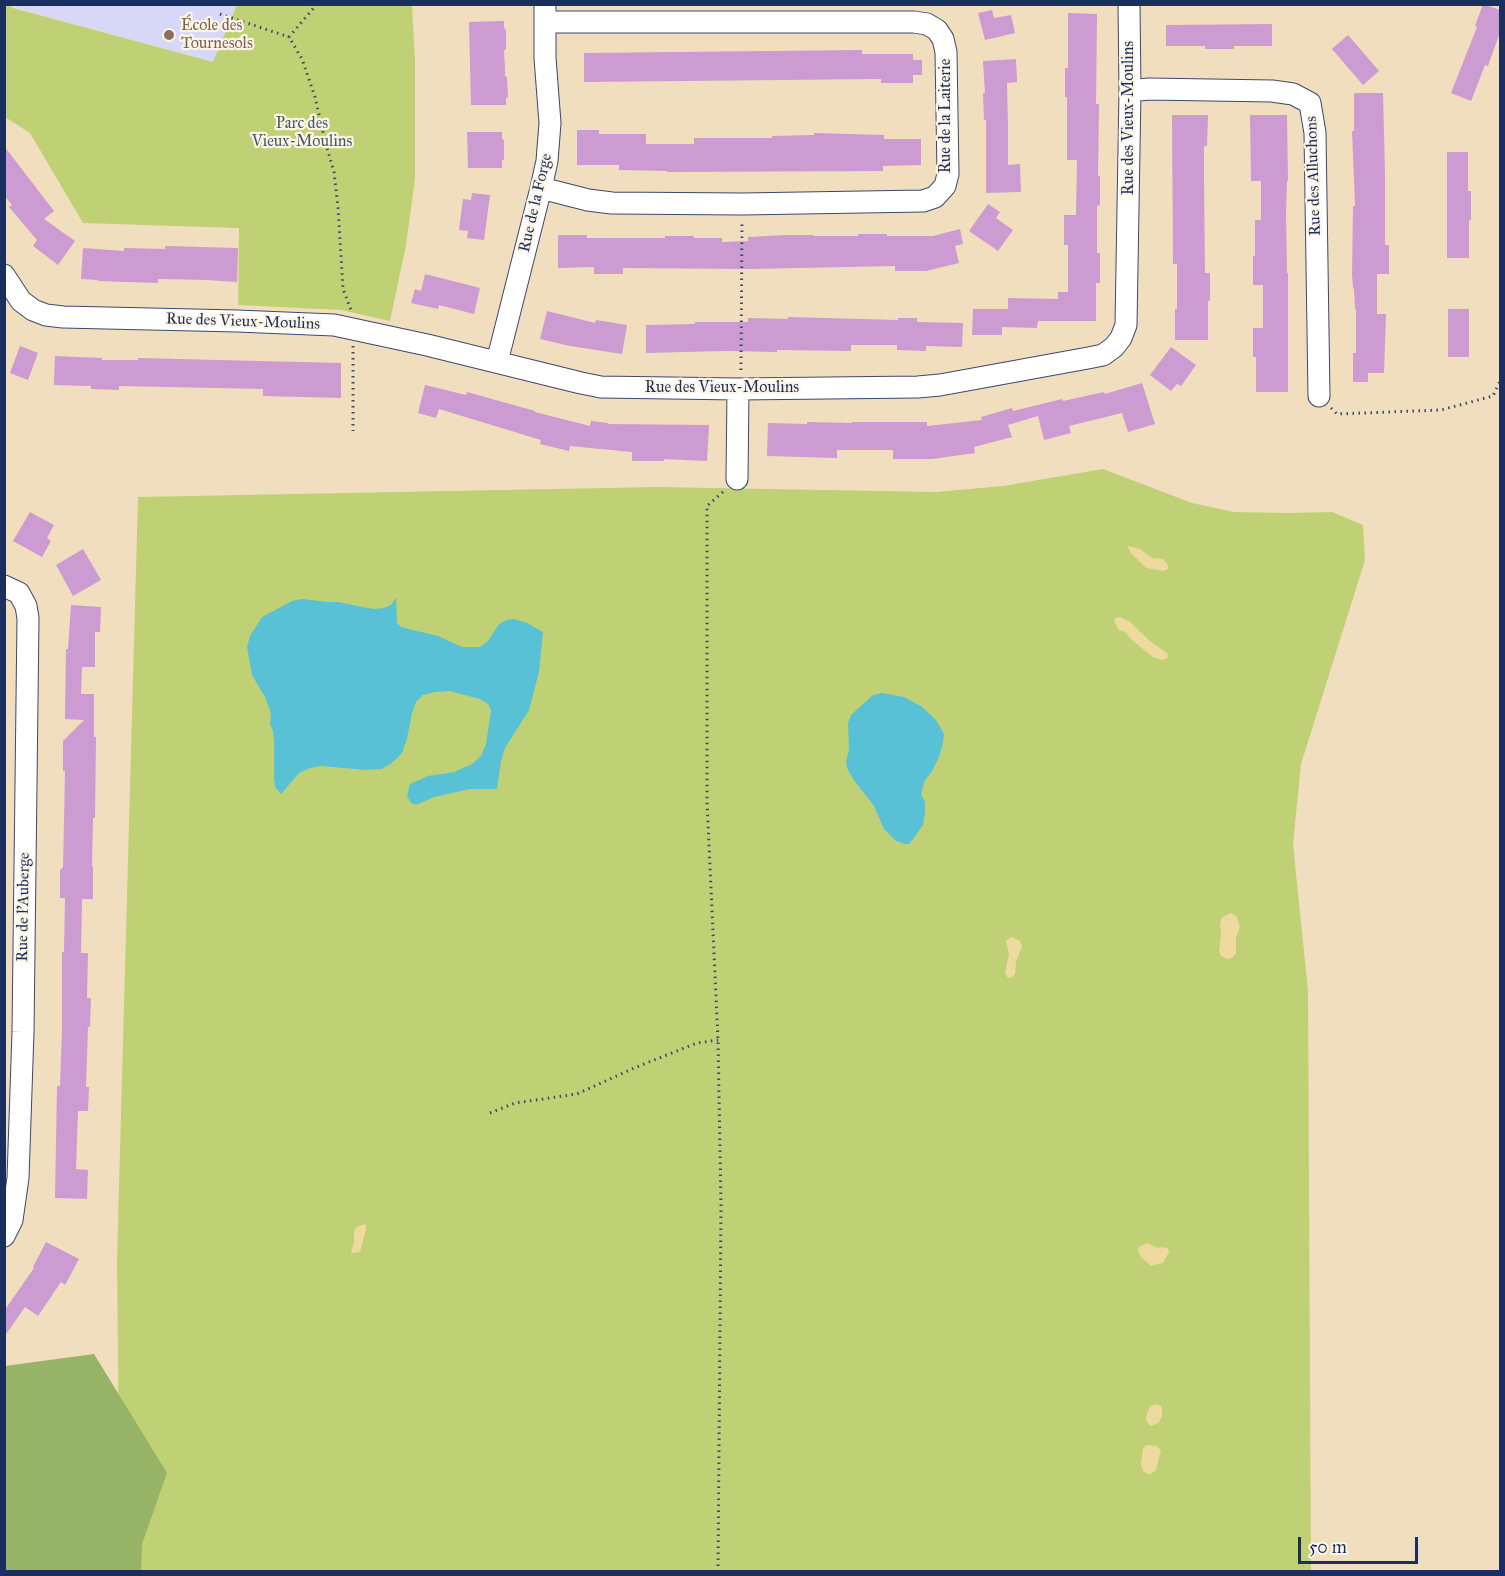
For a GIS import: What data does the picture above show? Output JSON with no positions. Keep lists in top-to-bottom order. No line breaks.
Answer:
{"streets":{"street":["Rue de la Laiterie","Rue des Vieux-Moulins","Rue des Alluchons","Rue de la Forge","Rue de l'Auberge"]},"crossings":[["Rue de la Laiterie","Rue de la Forge"],["Rue des Vieux-Moulins","Rue des Alluchons"],["Rue des Vieux-Moulins","Rue de la Forge"]],"parks":["Parc des Vieux-Moulins"],"places":["École des Tournesols"],"scale_bar":"50 m"}
